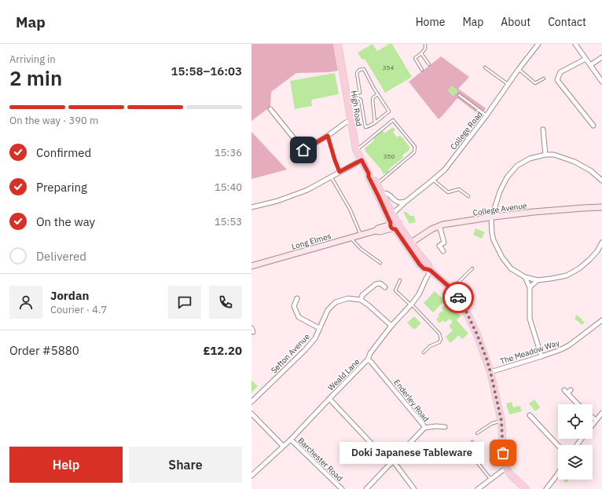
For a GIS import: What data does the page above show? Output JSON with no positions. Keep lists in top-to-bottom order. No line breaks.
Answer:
{"streets":{"main road":["High Road"],"street":["College Road","College Avenue","Long Elmes","The Meadow Way","Sefton Avenue","Weald Lane","Enderley Road","Barchester Road"]},"crossings":[["High Road","College Road"],["High Road","College Avenue"],["High Road","Long Elmes"],["High Road","The Meadow Way"],["High Road","Weald Lane"],["Weald Lane","Enderley Road"],["Weald Lane","Barchester Road"]],"places":["Doki Japanese Tableware"],"house_numbers":["354","350"],"page":{"header":"Map","nav":["Home","Map","About","Contact"],"heading":["2 min","Arriving in","15:58–16:03"],"panel":["Jordan","Courier · 4.7","Order #5880","£12.20"],"bar":"On the way · 390 m","list":[["Confirmed","15:36"],["Preparing","15:40"],["On the way","15:53"],"Delivered"],"buttons":["Help","Share"],"bubble":"Doki Japanese Tableware"}}
